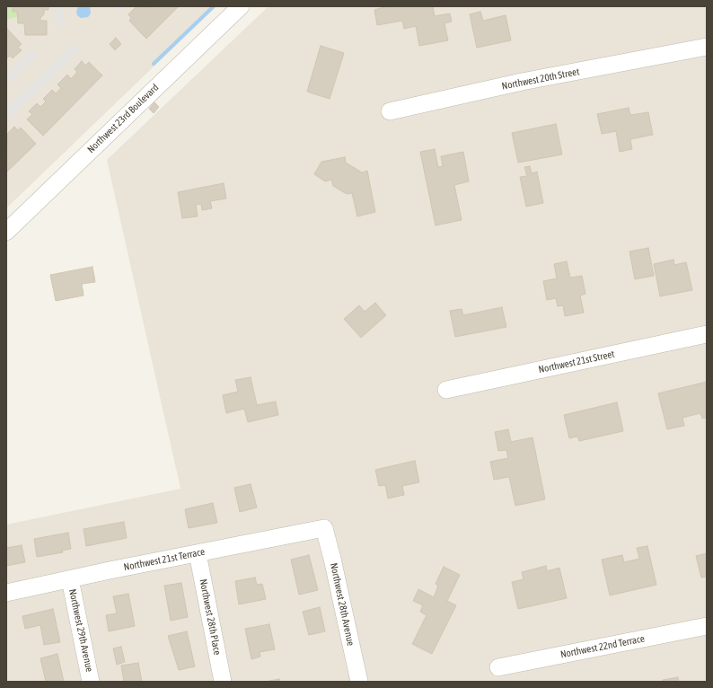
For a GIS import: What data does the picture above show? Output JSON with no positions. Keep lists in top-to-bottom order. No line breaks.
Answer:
{"streets":{"street":["Northwest 20th Street","Northwest 23rd Boulevard","Northwest 21st Street","Northwest 21st Terrace","Northwest 28th Avenue","Northwest 28th Place","Northwest 29th Avenue","Northwest 22nd Terrace"]},"crossings":[["Northwest 21st Terrace","Northwest 28th Avenue"],["Northwest 21st Terrace","Northwest 28th Place"],["Northwest 21st Terrace","Northwest 29th Avenue"]]}
